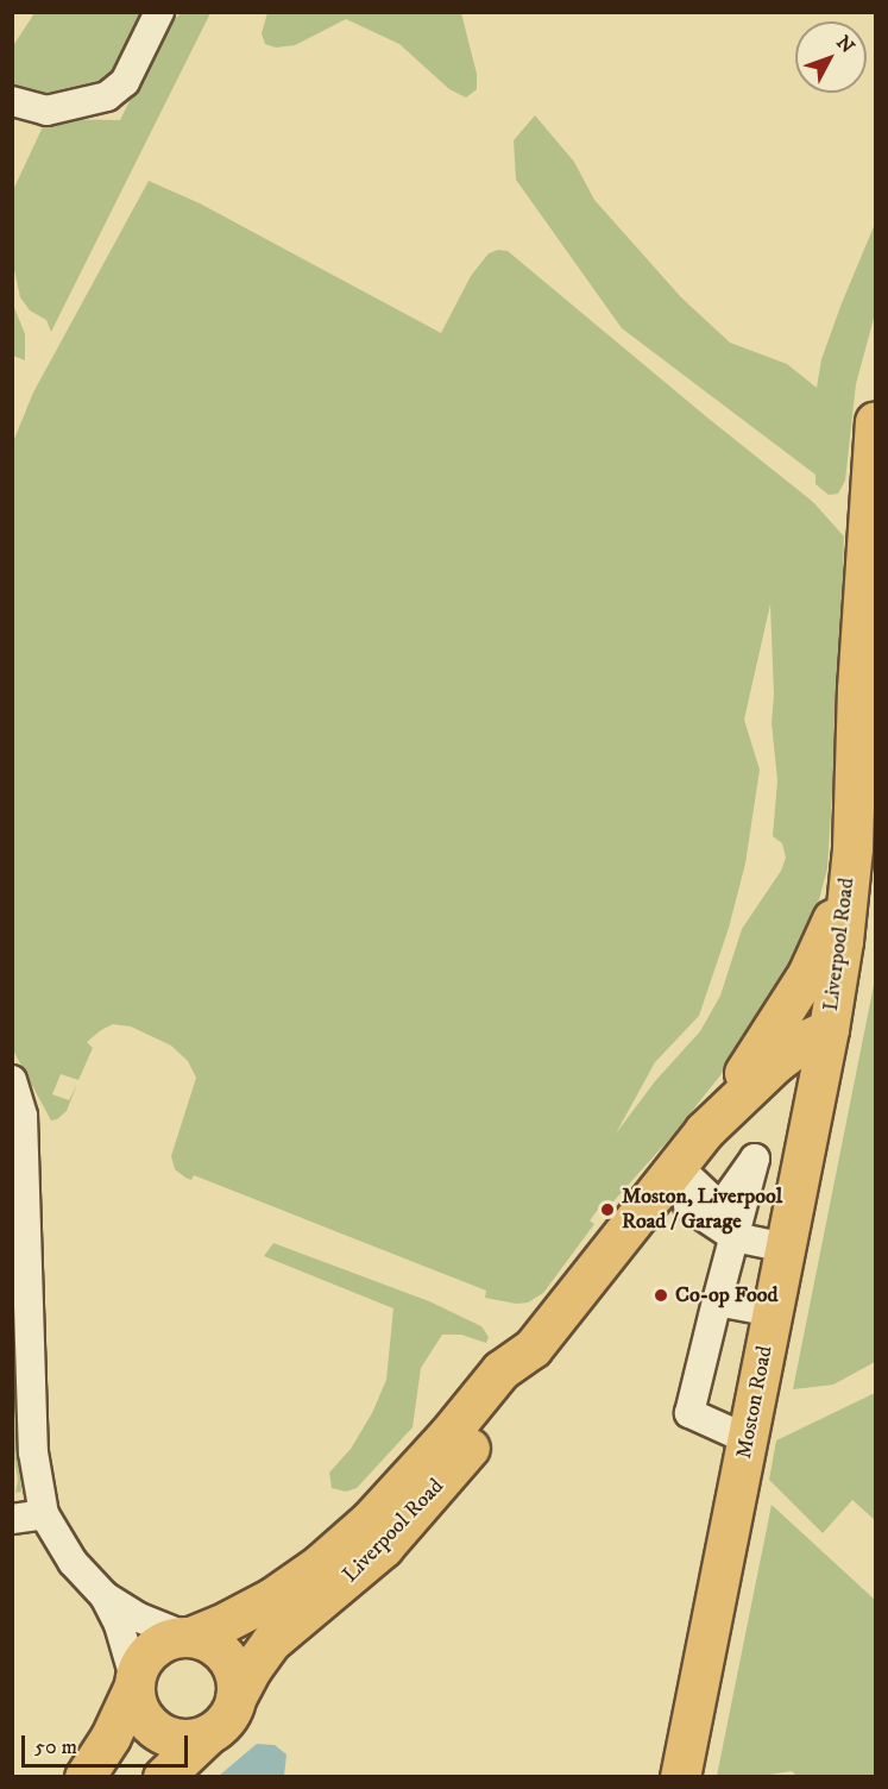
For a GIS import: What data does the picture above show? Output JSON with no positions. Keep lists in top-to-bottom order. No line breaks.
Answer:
{"streets":{"highway":["Liverpool Road","Moston Road"]},"crossings":[["Liverpool Road","Moston Road"]],"places":["Moston, Liverpool Road / Garage","Co-op Food"],"scale_bar":"50 m","north":"top right"}
